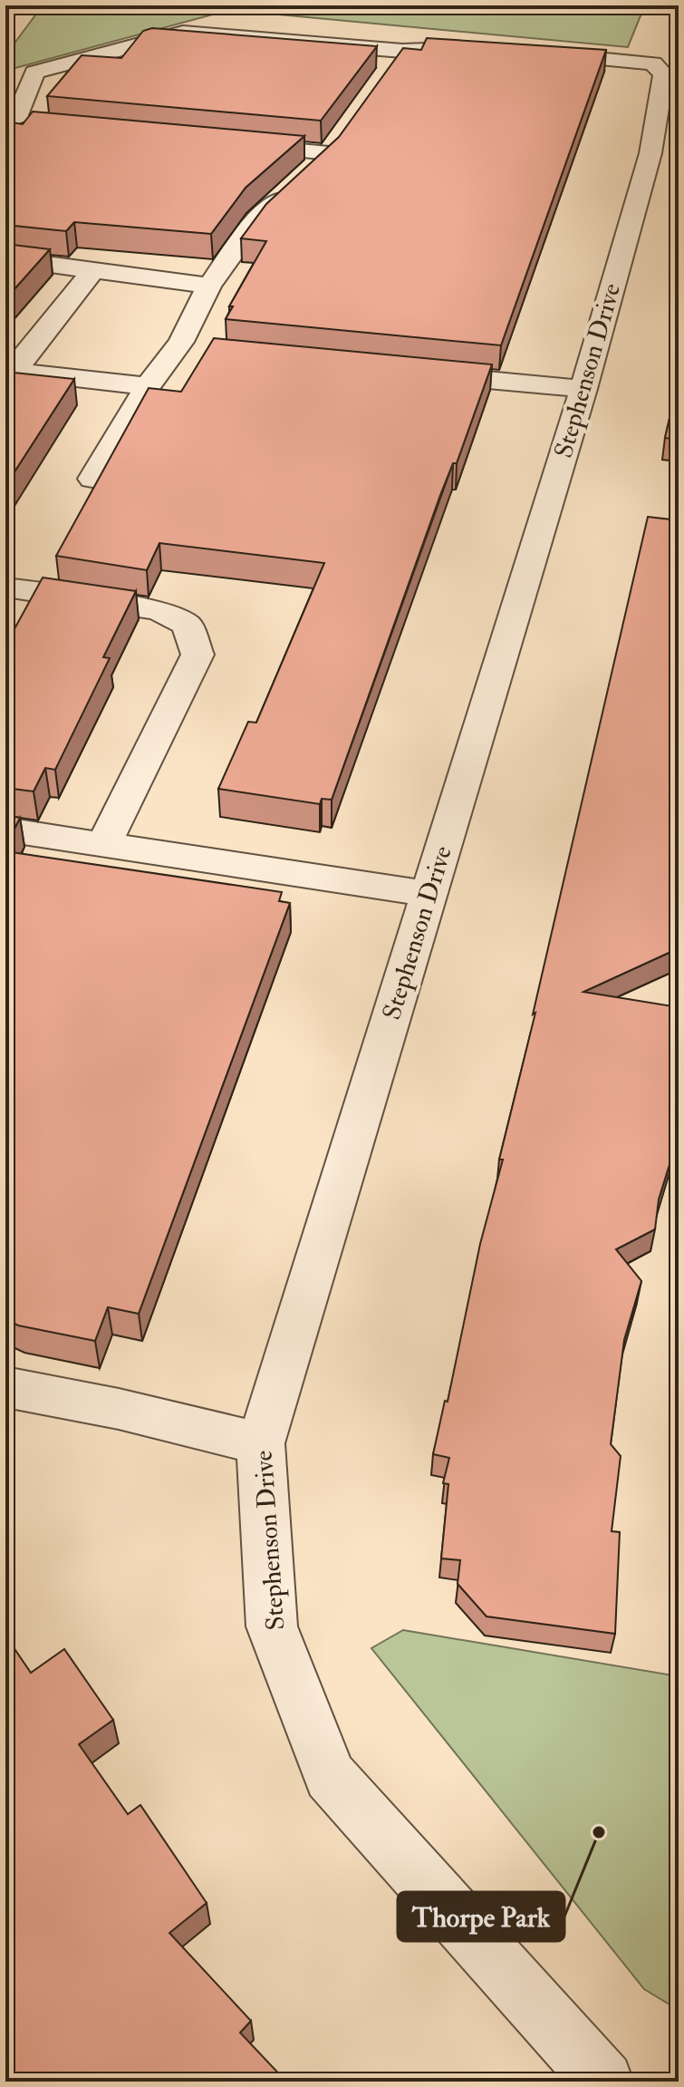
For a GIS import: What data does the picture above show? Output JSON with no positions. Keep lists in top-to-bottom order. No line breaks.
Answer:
{"streets":{"street":["Stephenson Drive"]},"places":["Thorpe Park"]}
